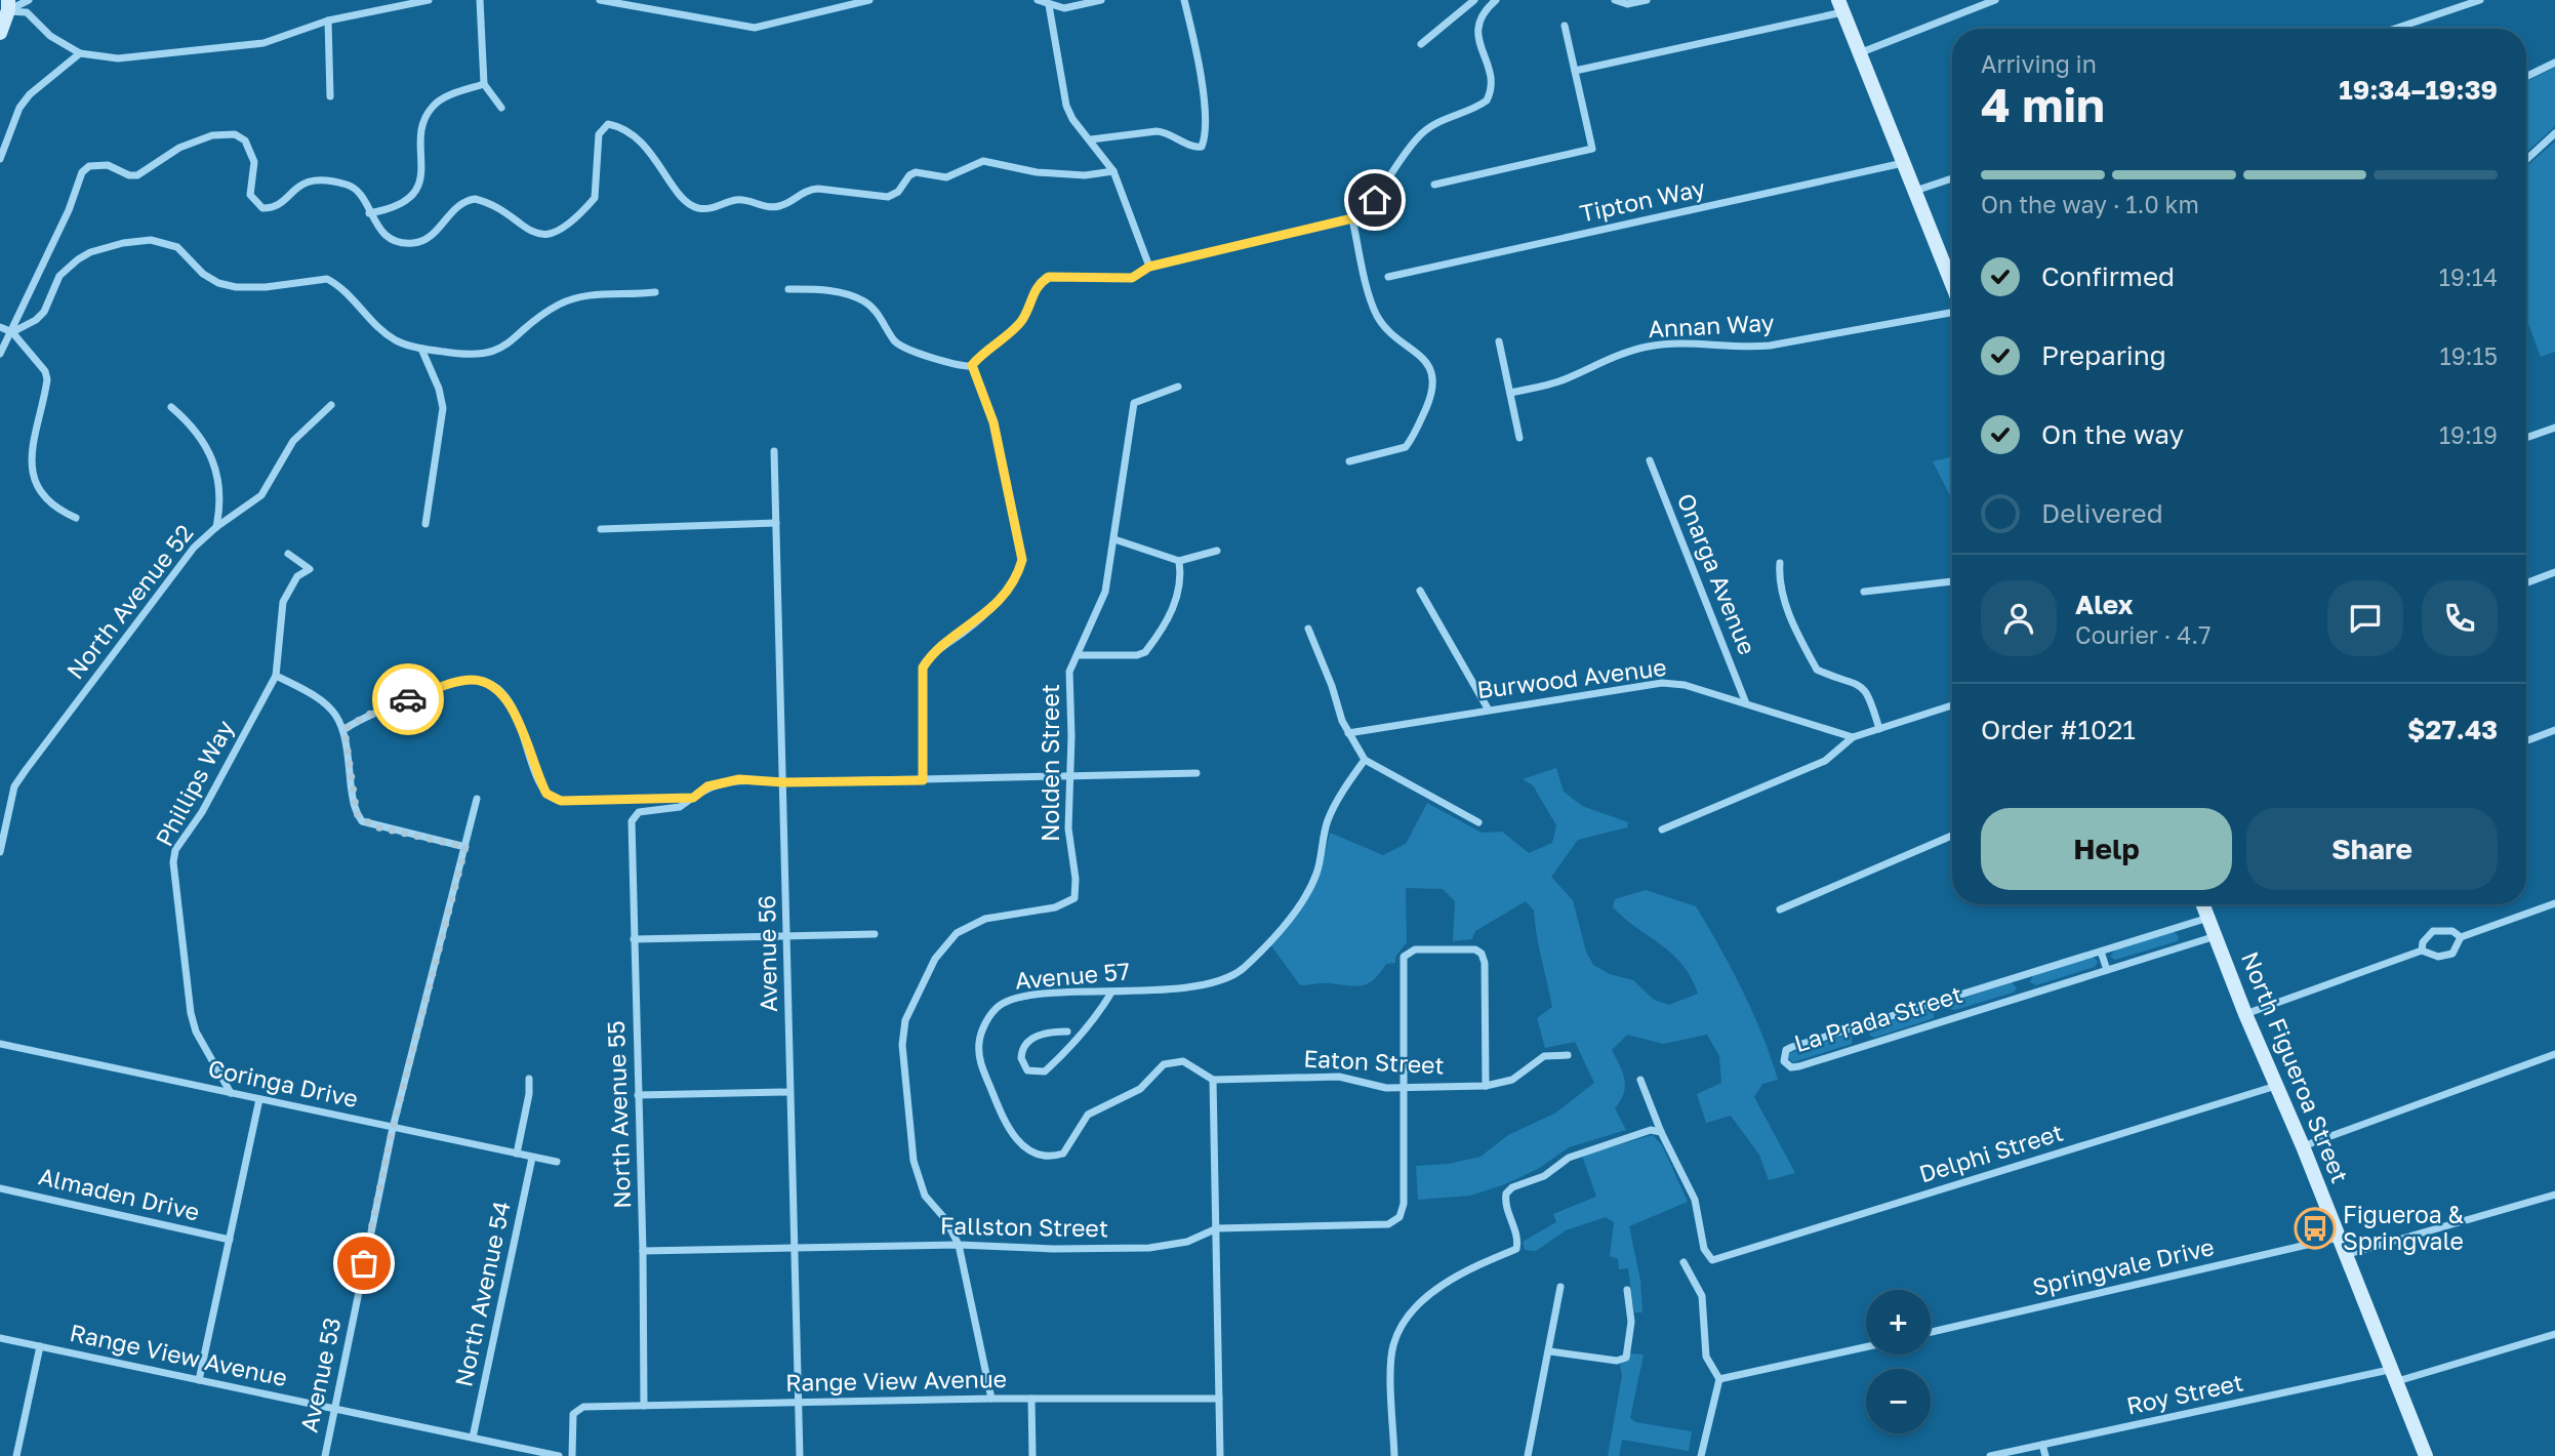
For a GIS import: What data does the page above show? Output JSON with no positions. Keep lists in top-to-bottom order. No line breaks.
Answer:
{"streets":{"main road":["North Figueroa Street"],"street":["Tipton Way","Annan Way","Onarga Avenue","North Avenue 52","Burwood Avenue","Nolden Street","Phillips Way","Avenue 56","Avenue 57","La Prada Street","Eaton Street","Coringa Drive","North Avenue 55","Delphi Street","Almaden Drive","Fallston Street","Springvale Drive","North Avenue 54","Range View Avenue","Avenue 53","Roy Street"]},"crossings":[["Onarga Avenue","Burwood Avenue"],["Nolden Street","Fallston Street"],["Nolden Street","Range View Avenue"],["Phillips Way","Coringa Drive"],["Avenue 56","Fallston Street"],["Avenue 56","Range View Avenue"],["Avenue 57","Eaton Street"],["La Prada Street","North Figueroa Street"],["Eaton Street","Fallston Street"],["North Figueroa Street","Delphi Street"],["North Figueroa Street","Springvale Drive"],["North Figueroa Street","Roy Street"],["Coringa Drive","North Avenue 54"],["Coringa Drive","Avenue 53"],["North Avenue 55","Fallston Street"],["North Avenue 55","Range View Avenue"],["North Avenue 54","Range View Avenue"],["Range View Avenue","Avenue 53"]],"places":{"bus stop":["Figueroa & Springvale"]},"page":{"heading":["4 min","Arriving in","19:34–19:39"],"panel":["Alex","Courier · 4.7","Order #1021","$27.43"],"bar":"On the way · 1.0 km","list":[["Confirmed","19:14"],["Preparing","19:15"],["On the way","19:19"],"Delivered"],"buttons":["Help","Share"],"map_buttons":["+","−"]}}
